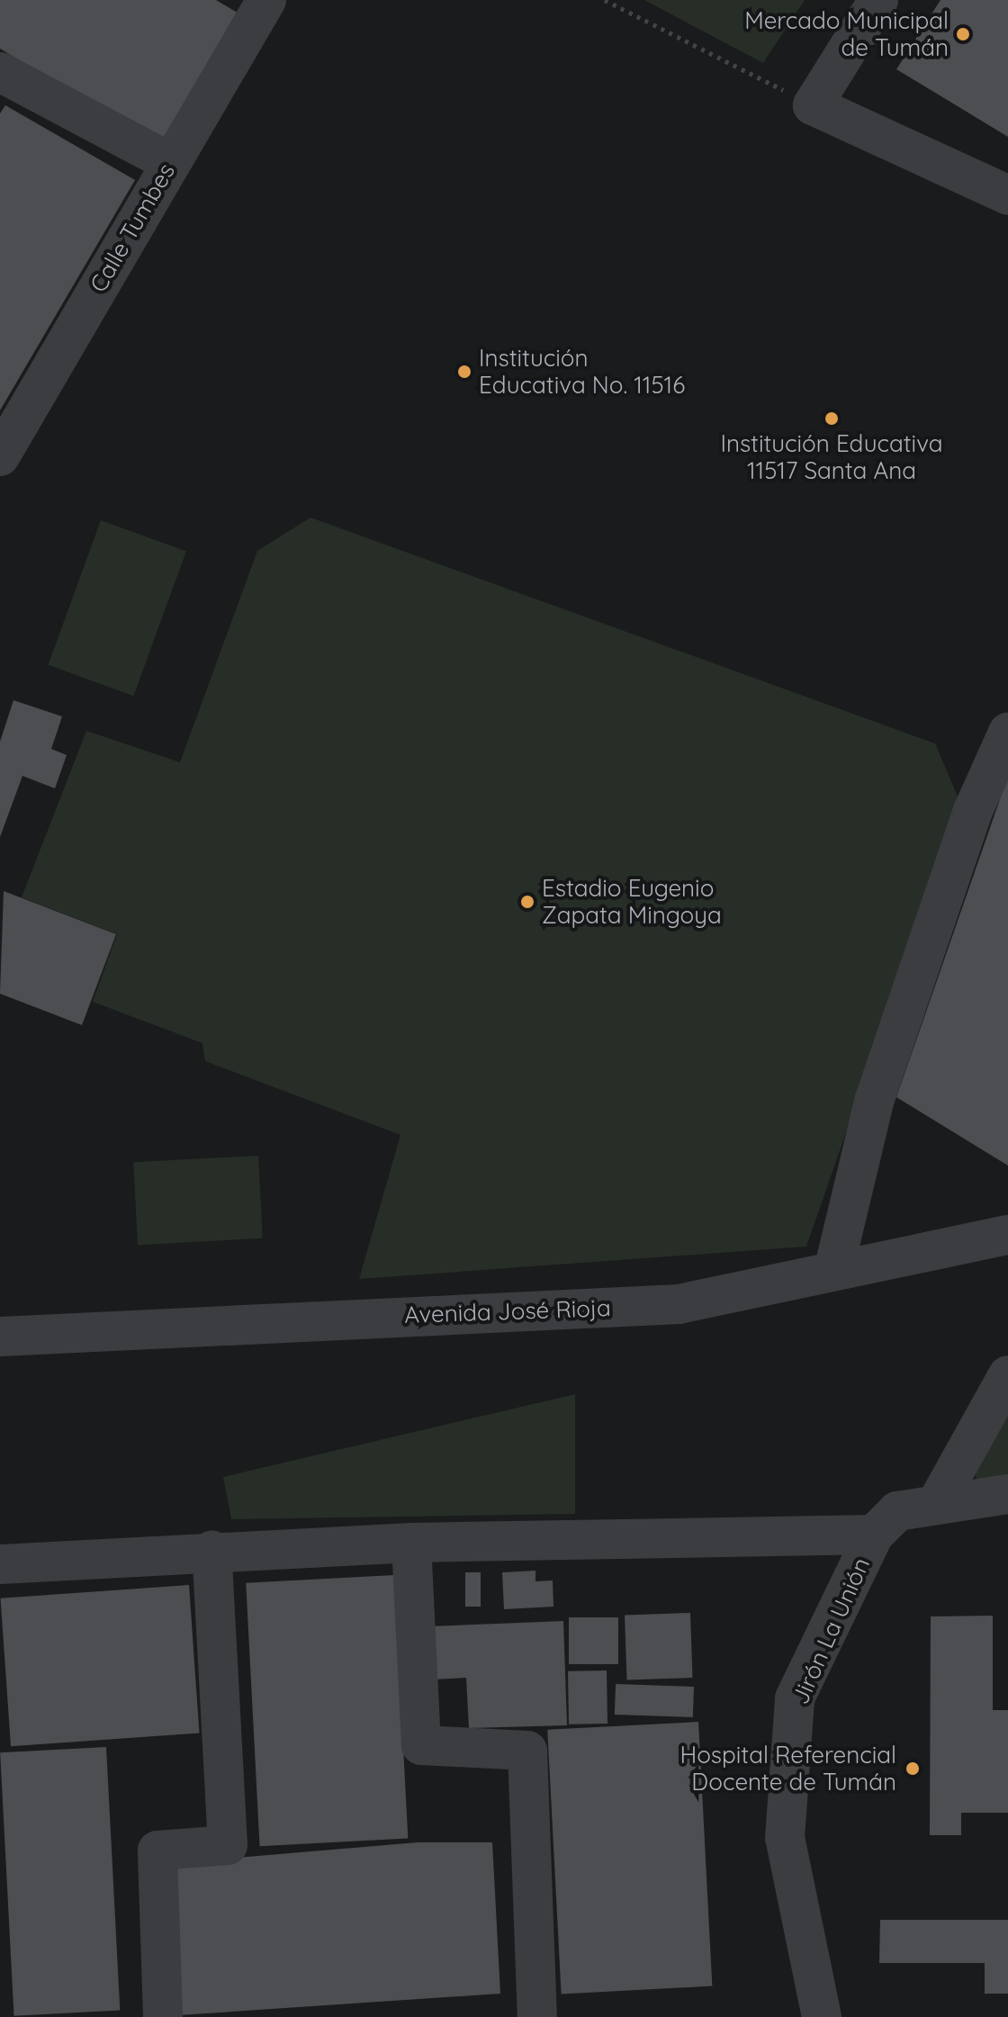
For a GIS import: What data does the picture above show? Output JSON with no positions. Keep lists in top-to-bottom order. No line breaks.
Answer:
{"streets":{"street":["Calle Tumbes","Avenida José Rioja","Jirón La Unión"]},"places":["Mercado Municipal de Tumán","Institución Educativa No. 11516","Institución Educativa 11517 Santa Ana","Estadio Eugenio Zapata Mingoya","Hospital Referencial Docente de Tumán"]}
